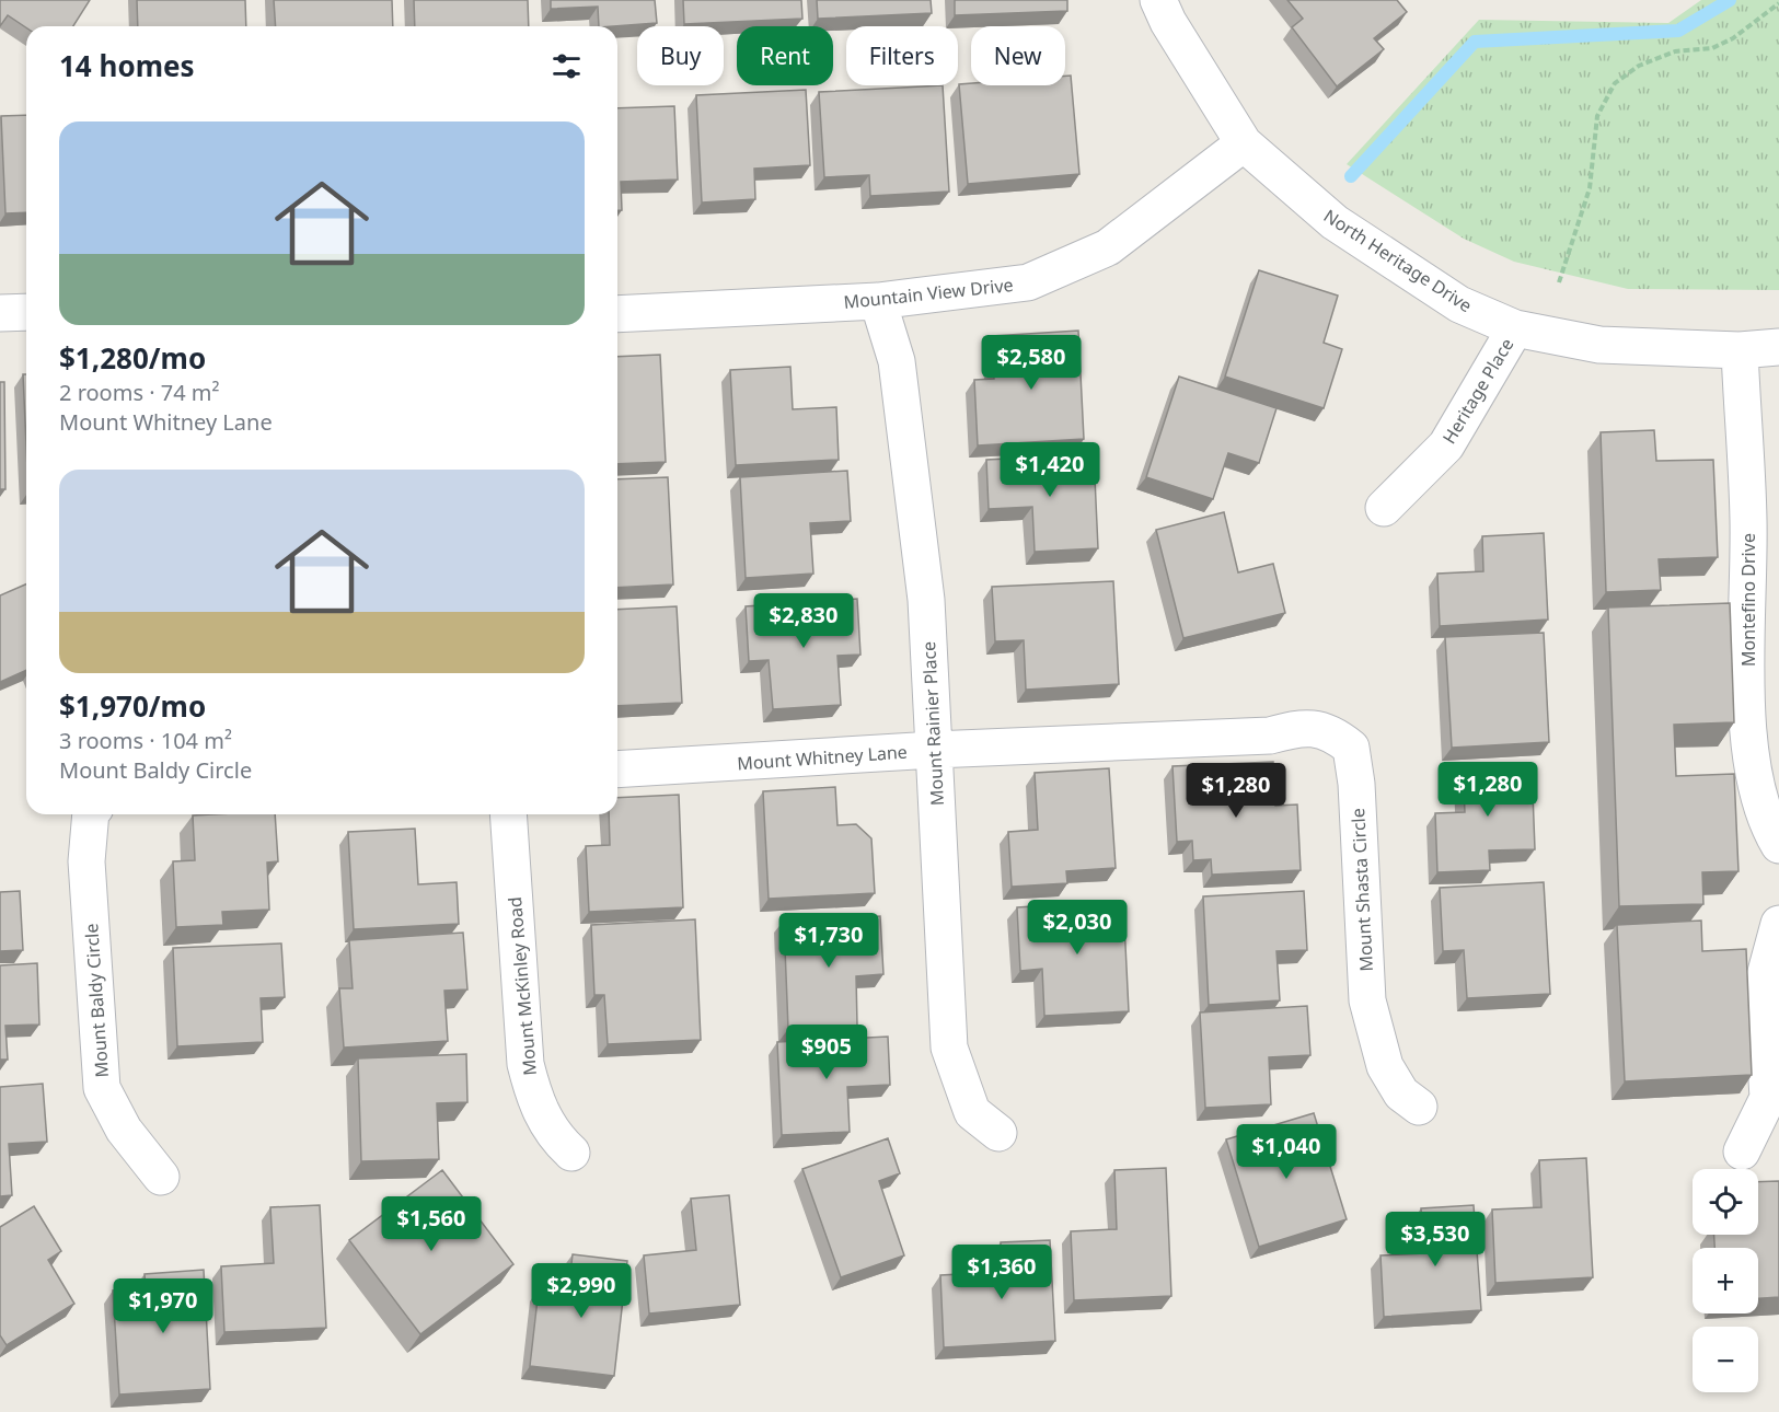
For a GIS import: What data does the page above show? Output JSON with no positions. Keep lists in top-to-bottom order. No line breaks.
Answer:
{"streets":{"street":["North Heritage Drive","Mountain View Drive","Heritage Place","Montefino Drive","Mount Rainier Place","Mount Whitney Lane","Mount Shasta Circle","Mount McKinley Road","Mount Baldy Circle"]},"crossings":[["North Heritage Drive","Mountain View Drive"],["North Heritage Drive","Heritage Place"],["North Heritage Drive","Montefino Drive"],["Mountain View Drive","Mount Rainier Place"],["Mount Rainier Place","Mount Whitney Lane"],["Mount Whitney Lane","Mount Shasta Circle"]],"page":{"chip":["Buy","Rent","Filters","New"],"heading":"14 homes","list":[{"name":"$1,280/mo","note":"2 rooms · 74 m² · Mount Whitney Lane"},{"name":"$1,970/mo","note":"3 rooms · 104 m² · Mount Baldy Circle"}],"price":["$2,580","$1,420","$2,830","$1,280","$1,280","$2,030","$1,730","$905","$1,040","$1,560","$3,530","$1,360","$2,990","$1,970"],"map_buttons":["+","−"]}}
